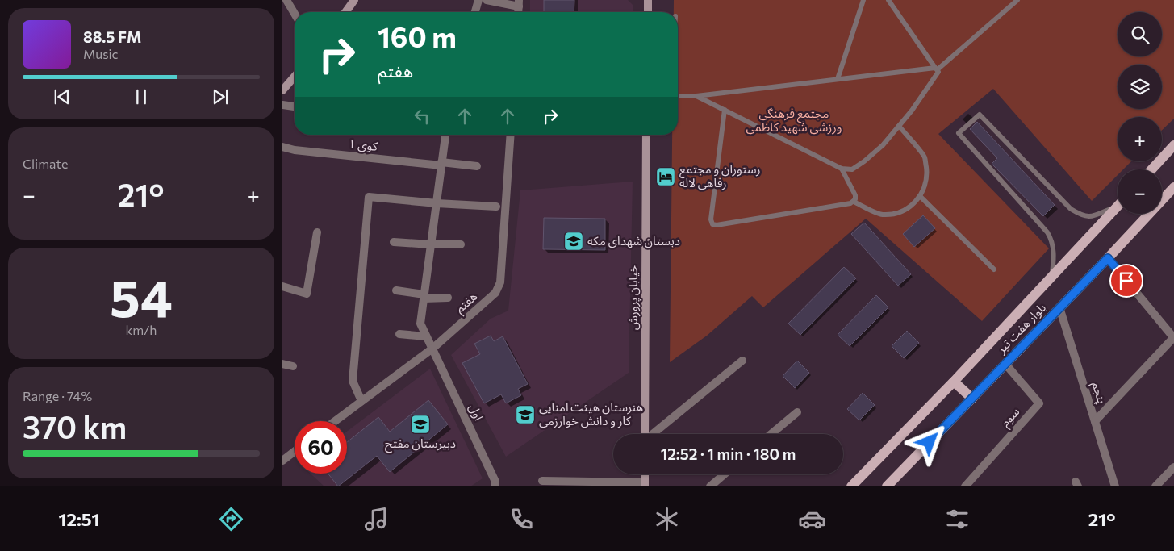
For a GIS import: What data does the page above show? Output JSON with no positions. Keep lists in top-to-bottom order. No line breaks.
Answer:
{"streets":{"main road":["بلوار هفت تیر"],"street":["کوی ۱","خیابان پرورش","هفتم","پنجم","اول","سوم"]},"crossings":[["کوی ۱","اول"],["هفتم","اول"],["بلوار هفت تیر","پنجم"],["بلوار هفت تیر","سوم"]],"parks":["مجتمع فرهنگی ورزشی شهید کاظمی"],"places":{"hotel":["رستوران و مجتمع رفاهی لاله"],"school or university":["دبستان شهدای مکه","هنرستان هیئت امنایی کار و دانش خوارزمی","دبیرستان مفتح"]},"page":{"map_buttons":["+","−"],"turn":["160 m","هفتم"],"song":["88.5 FM","Music"],"tile":["Climate",["54","km/h"],["Range · 74%","370 km"]],"heat":["−","21°","+"],"limit":"60","trip":"12:52 · 1 min · 180 m","tabs":["12:51","21°"]}}
